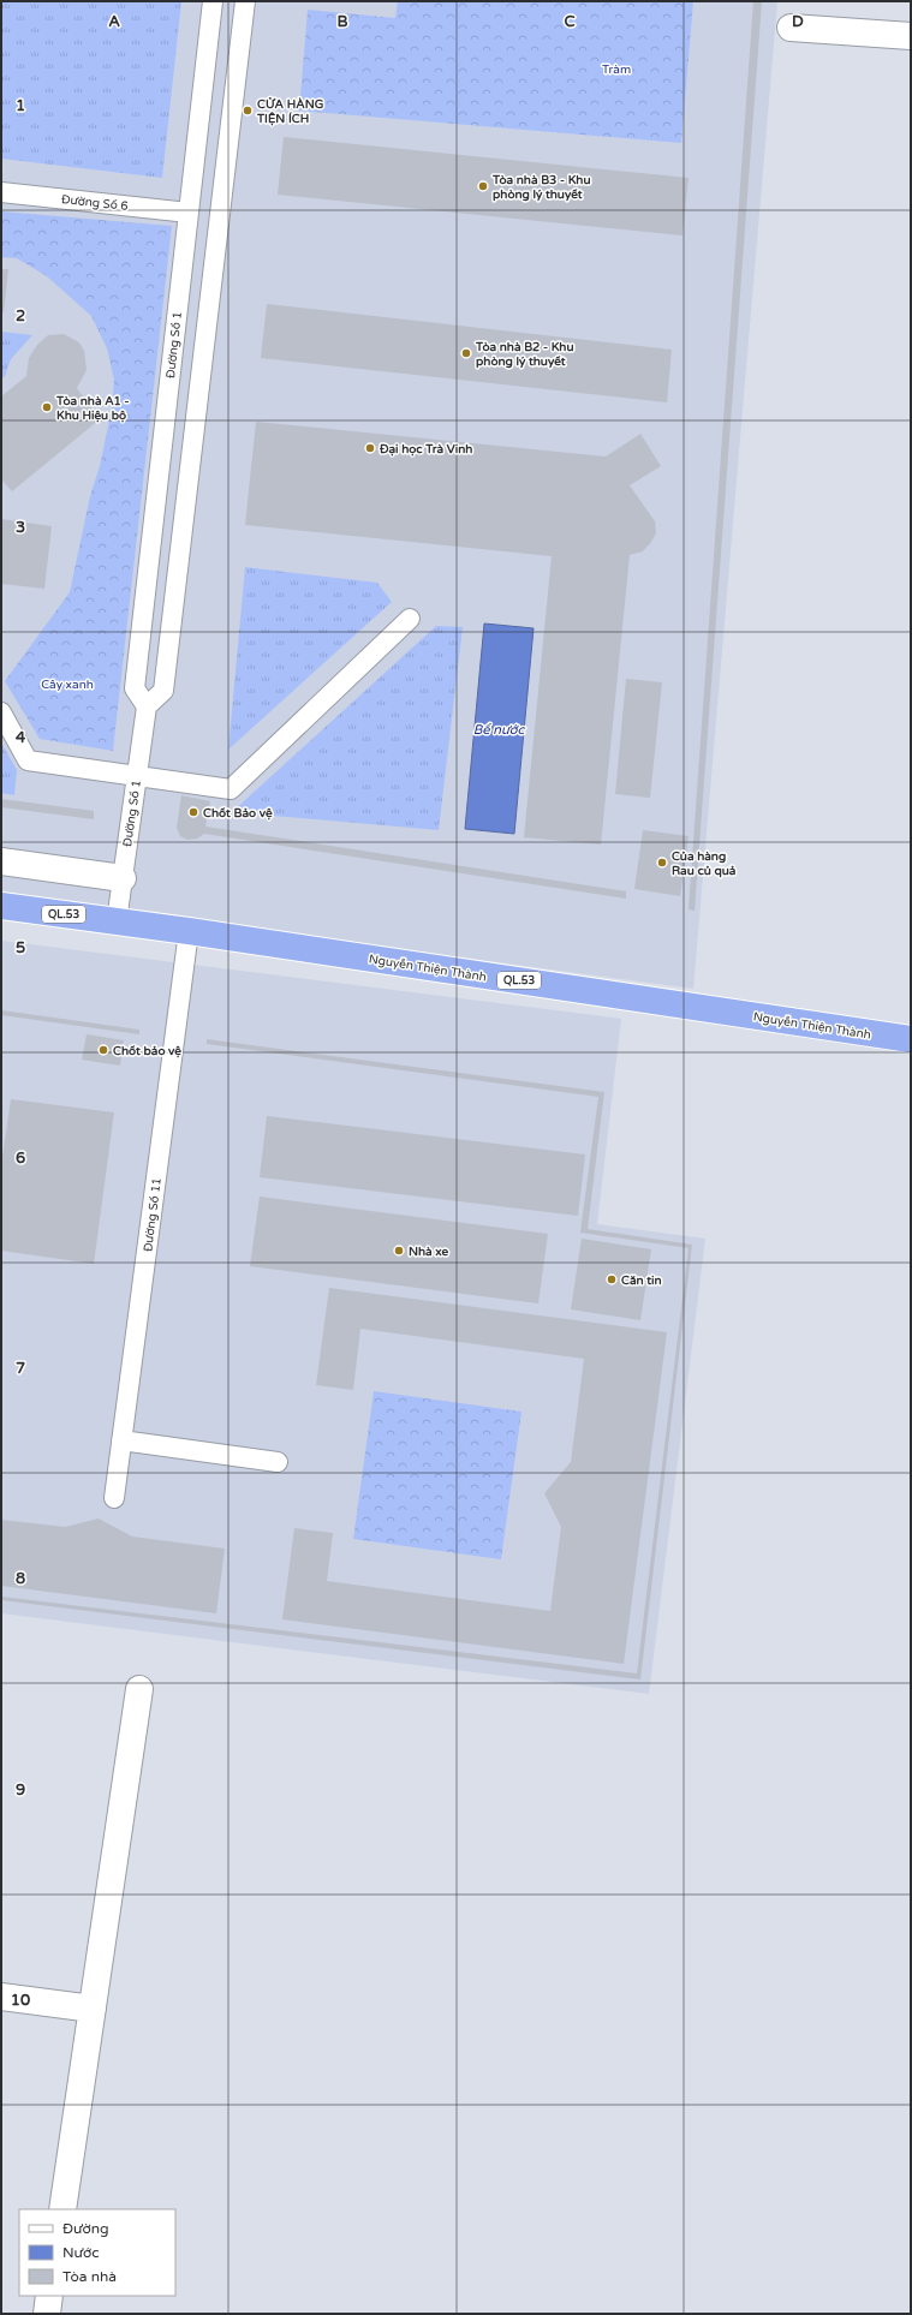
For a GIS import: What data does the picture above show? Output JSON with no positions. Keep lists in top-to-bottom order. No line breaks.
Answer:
{"streets":{"highway":["QL.53","Nguyễn Thiện Thành"],"lane":["Đường Số 6","Đường Số 1","Đường Số 11"]},"crossings":[["Đường Số 6","Đường Số 1"],["Đường Số 1","Nguyễn Thiện Thành"],["Nguyễn Thiện Thành","Đường Số 11"]],"water":["Bể nước"],"parks":["Tràm","Cây xanh"],"places":["CỬA HÀNG TIỆN ÍCH","Tòa nhà B3 - Khu phòng lý thuyết","Tòa nhà B2 - Khu phòng lý thuyết","Tòa nhà A1 - Khu Hiệu bộ","Đại học Trà Vinh","Chốt Bảo vệ","Của hàng Rau củ quả","Chốt bảo vệ","Nhà xe","Căn tin"],"legend":["Đường","Nước","Tòa nhà"],"grid":{"columns":["A","B","C","D"],"rows":["1","2","3","4","5","6","7","8","9","10"]}}
